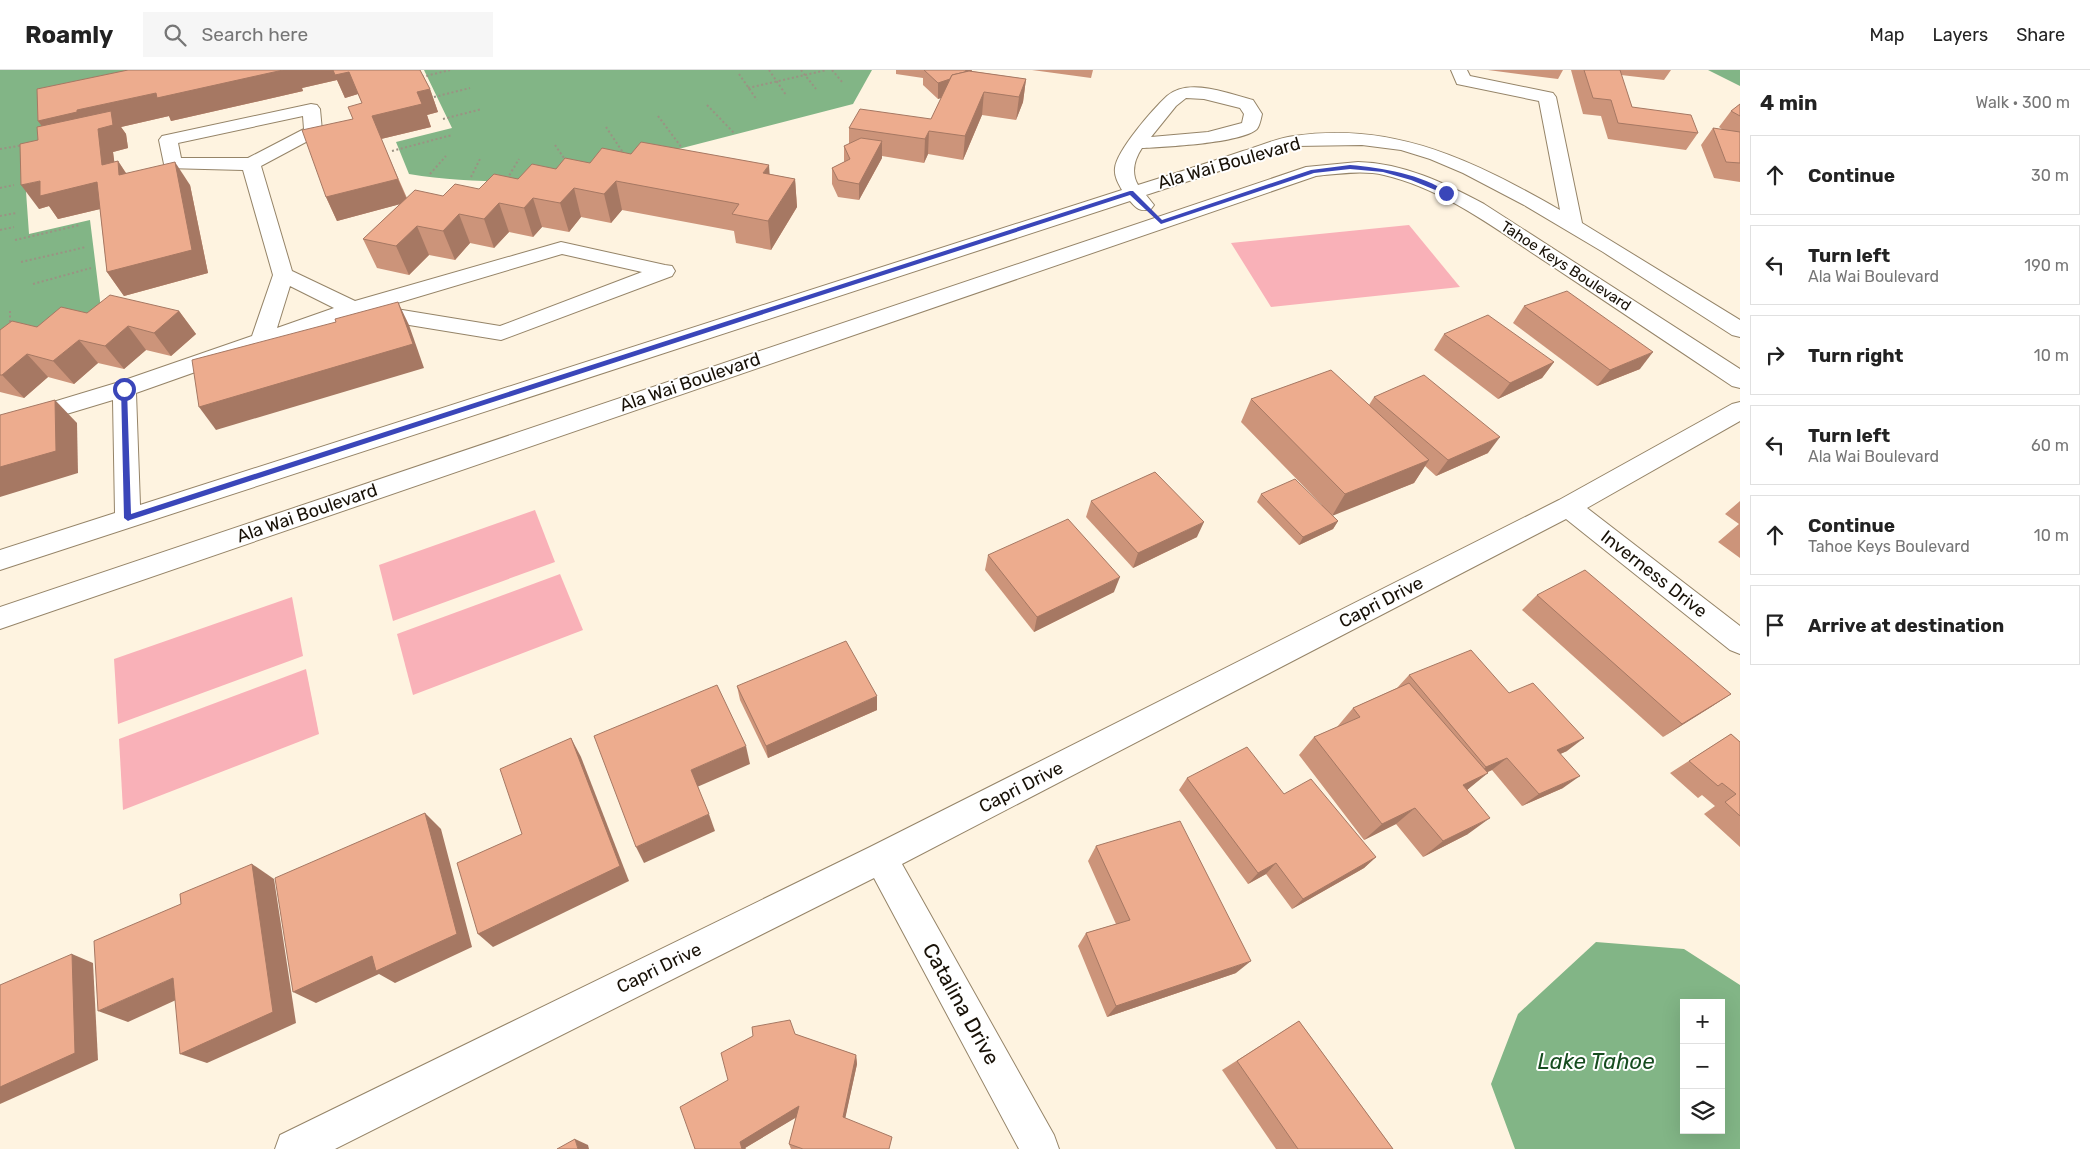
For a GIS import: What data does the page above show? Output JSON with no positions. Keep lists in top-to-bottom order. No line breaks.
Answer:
{"streets":{"street":["Ala Wai Boulevard","Tahoe Keys Boulevard","Inverness Drive","Capri Drive","Catalina Drive"]},"crossings":[["Ala Wai Boulevard","Tahoe Keys Boulevard"],["Inverness Drive","Capri Drive"],["Capri Drive","Catalina Drive"]],"water":["Lake Tahoe"],"page":{"header":"Roamly","search":"Search here","nav":["Map","Layers","Share"],"heading":["4 min","Walk · 300 m"],"list":[["Continue","30 m"],["Turn left","Ala Wai Boulevard","190 m"],["Turn right","10 m"],["Turn left","Ala Wai Boulevard","60 m"],["Continue","Tahoe Keys Boulevard","10 m"],"Arrive at destination"],"map_buttons":["+","−"]}}
